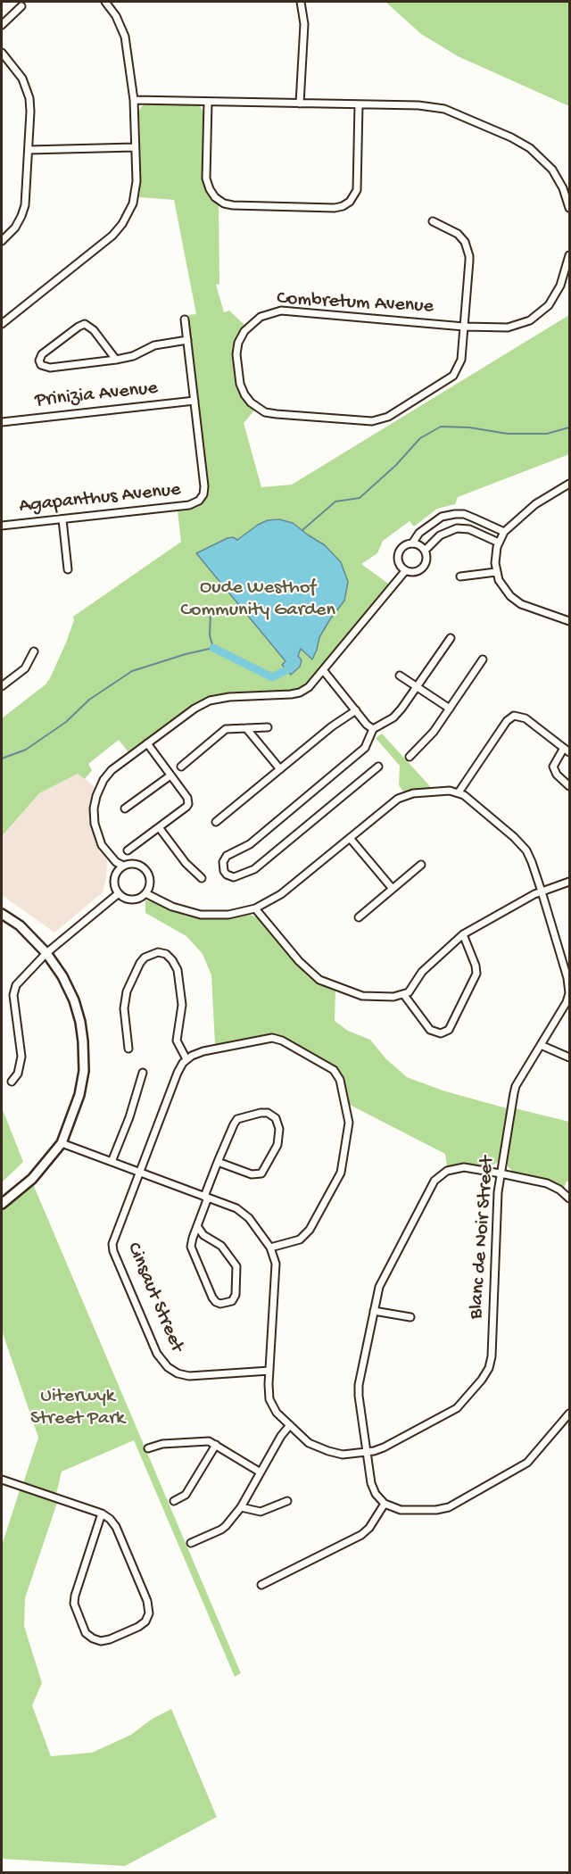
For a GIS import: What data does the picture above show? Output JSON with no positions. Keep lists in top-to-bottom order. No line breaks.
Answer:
{"streets":{"street":["Combretum Avenue","Prinizia Avenue","Agapanthus Avenue","Blanc de Noir Street","Cinsaut Street"]},"crossings":[["Prinizia Avenue","Agapanthus Avenue"],["Blanc de Noir Street","Cinsaut Street"]],"parks":["Oude Westhof Community Garden","Uiterwyk Street Park"]}
